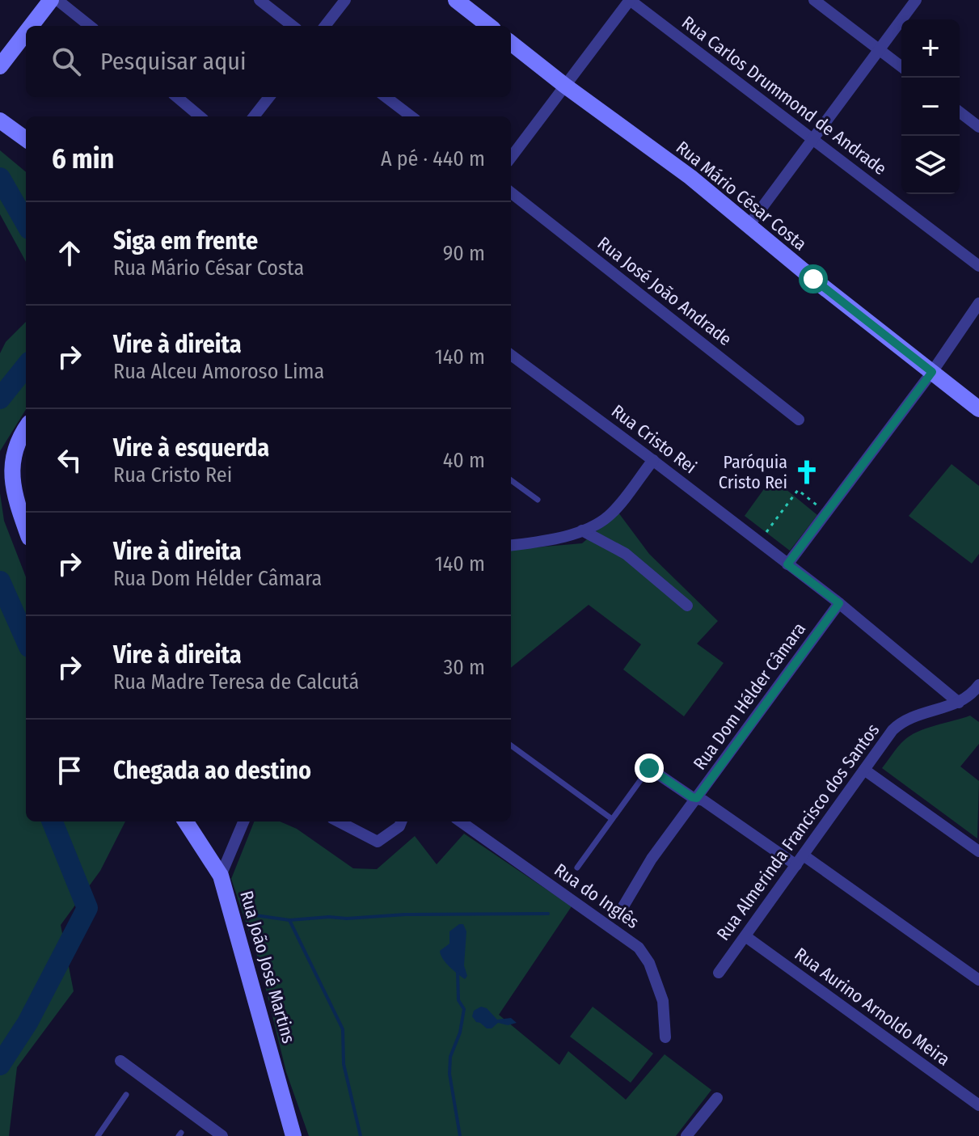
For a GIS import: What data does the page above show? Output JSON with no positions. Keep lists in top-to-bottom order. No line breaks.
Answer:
{"streets":{"street":["Rua Carlos Drummond de Andrade","Rua Mário César Costa","Rua José João Andrade","Rua Cristo Rei","Rua Dom Hélder Câmara","Rua Almerinda Francisco dos Santos","Rua do Inglês","Rua João José Martins","Rua Aurino Arnoldo Meira"]},"crossings":[["Rua Cristo Rei","Rua Dom Hélder Câmara"],["Rua Cristo Rei","Rua Almerinda Francisco dos Santos"],["Rua Almerinda Francisco dos Santos","Rua Aurino Arnoldo Meira"]],"places":{"church":["Paróquia Cristo Rei"]},"page":{"map_buttons":["+","−"],"search":"Pesquisar aqui","heading":["6 min","A pé · 440 m"],"list":[["Siga em frente","Rua Mário César Costa","90 m"],["Vire à direita","Rua Alceu Amoroso Lima","140 m"],["Vire à esquerda","Rua Cristo Rei","40 m"],["Vire à direita","Rua Dom Hélder Câmara","140 m"],["Vire à direita","Rua Madre Teresa de Calcutá","30 m"],"Chegada ao destino"]}}
